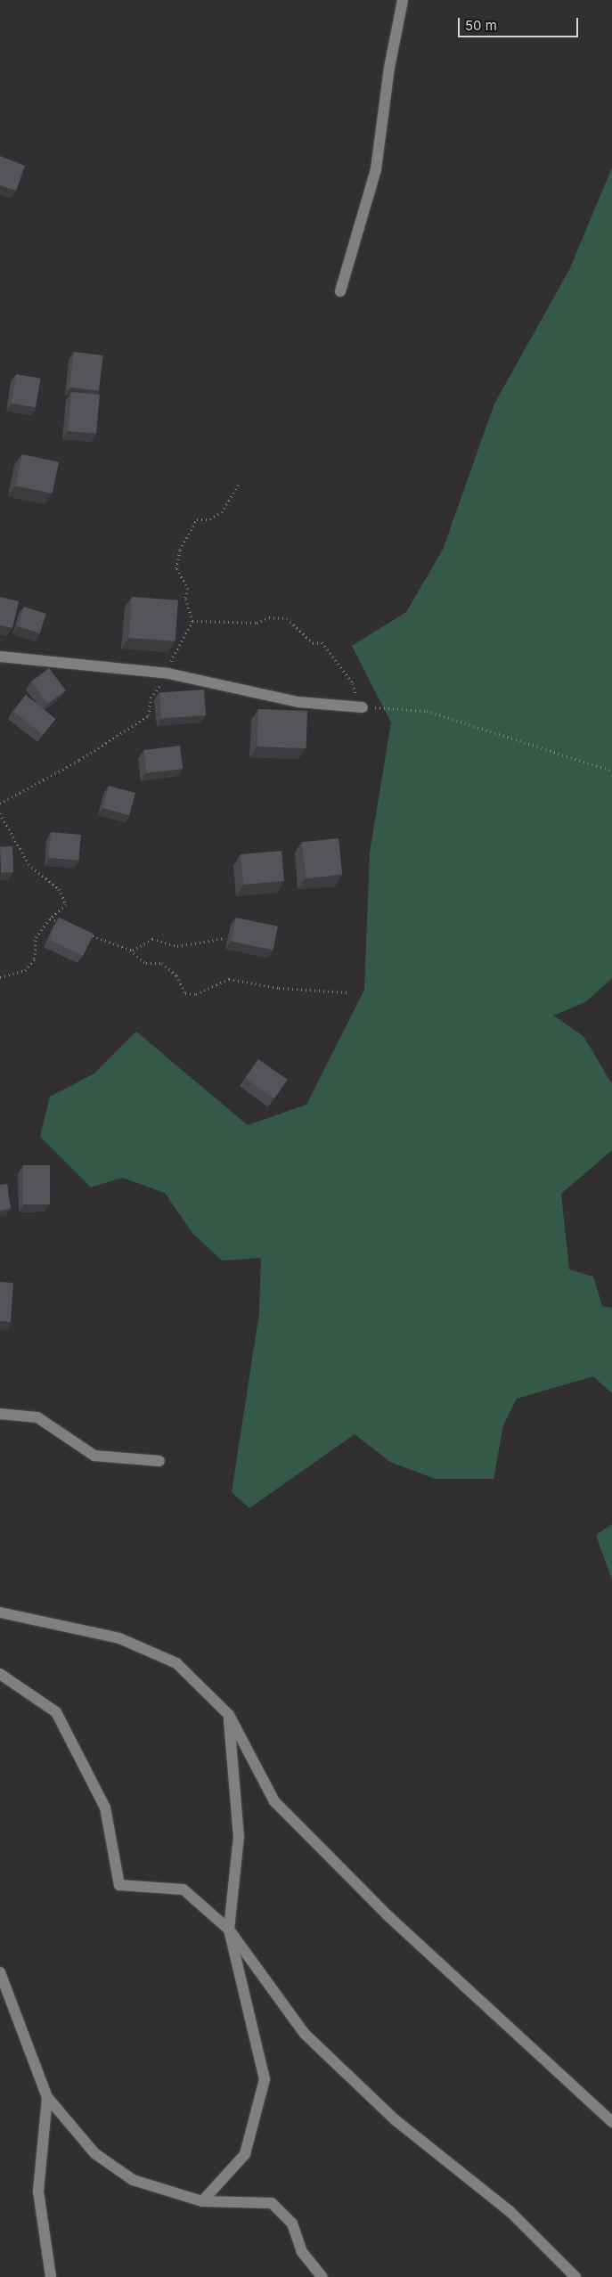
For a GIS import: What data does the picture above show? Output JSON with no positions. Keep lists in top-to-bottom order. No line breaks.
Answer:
{"scale_bar":"50 m"}
